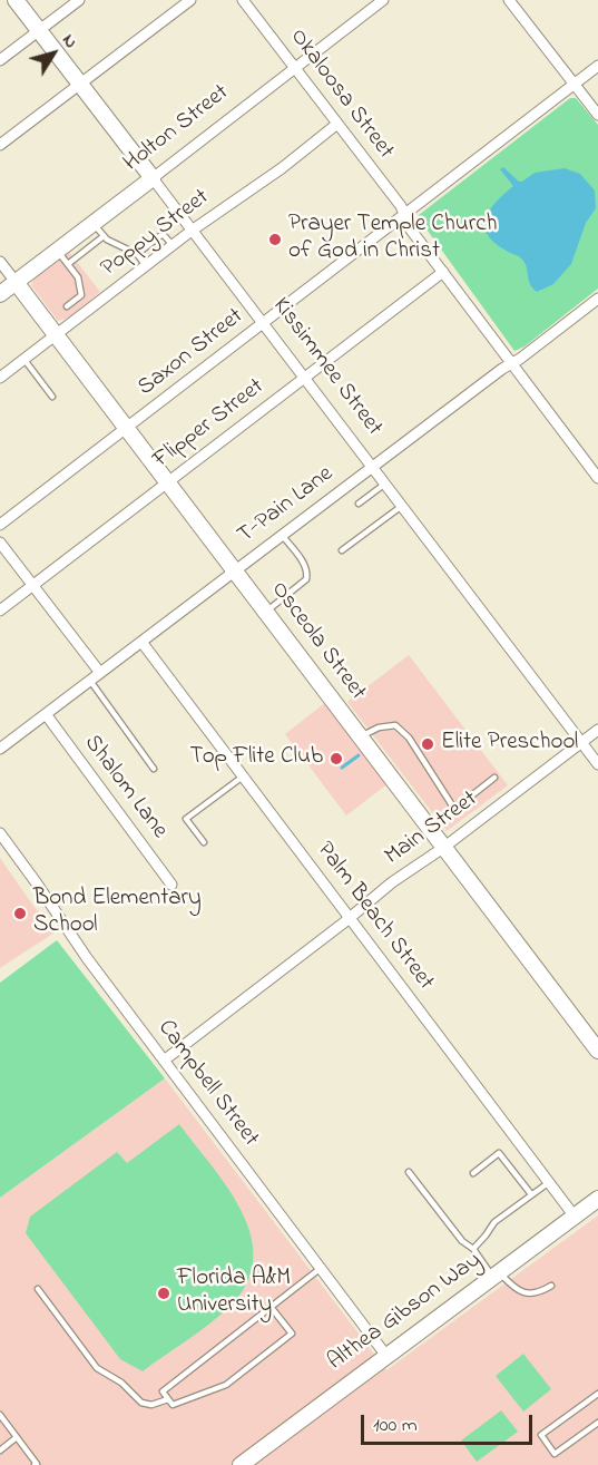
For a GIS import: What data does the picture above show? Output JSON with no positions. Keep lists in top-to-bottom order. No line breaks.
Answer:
{"streets":{"street":["Okaloosa Street","Holton Street","Poppy Street","Saxon Street","Kissimmee Street","Flipper Street","T-Pain Lane","Osceola Street","Shalom Lane","Main Street","Palm Beach Street","Campbell Street","Althea Gibson Way"]},"crossings":[["Okaloosa Street","Holton Street"],["Okaloosa Street","Poppy Street"],["Okaloosa Street","Saxon Street"],["Okaloosa Street","Flipper Street"],["Okaloosa Street","T-Pain Lane"],["Holton Street","Kissimmee Street"],["Holton Street","Osceola Street"],["Poppy Street","Kissimmee Street"],["Poppy Street","Osceola Street"],["Saxon Street","Kissimmee Street"],["Saxon Street","Osceola Street"],["Kissimmee Street","Flipper Street"],["Kissimmee Street","T-Pain Lane"],["Kissimmee Street","Main Street"],["Flipper Street","Osceola Street"],["T-Pain Lane","Osceola Street"],["T-Pain Lane","Shalom Lane"],["T-Pain Lane","Palm Beach Street"],["Osceola Street","Main Street"],["Main Street","Palm Beach Street"],["Main Street","Campbell Street"],["Palm Beach Street","Althea Gibson Way"],["Campbell Street","Althea Gibson Way"]],"places":["Prayer Temple Church of God in Christ","Elite Preschool","Top Flite Club","Bond Elementary School","Florida A&M University"],"scale_bar":"100 m","north":"top right"}
